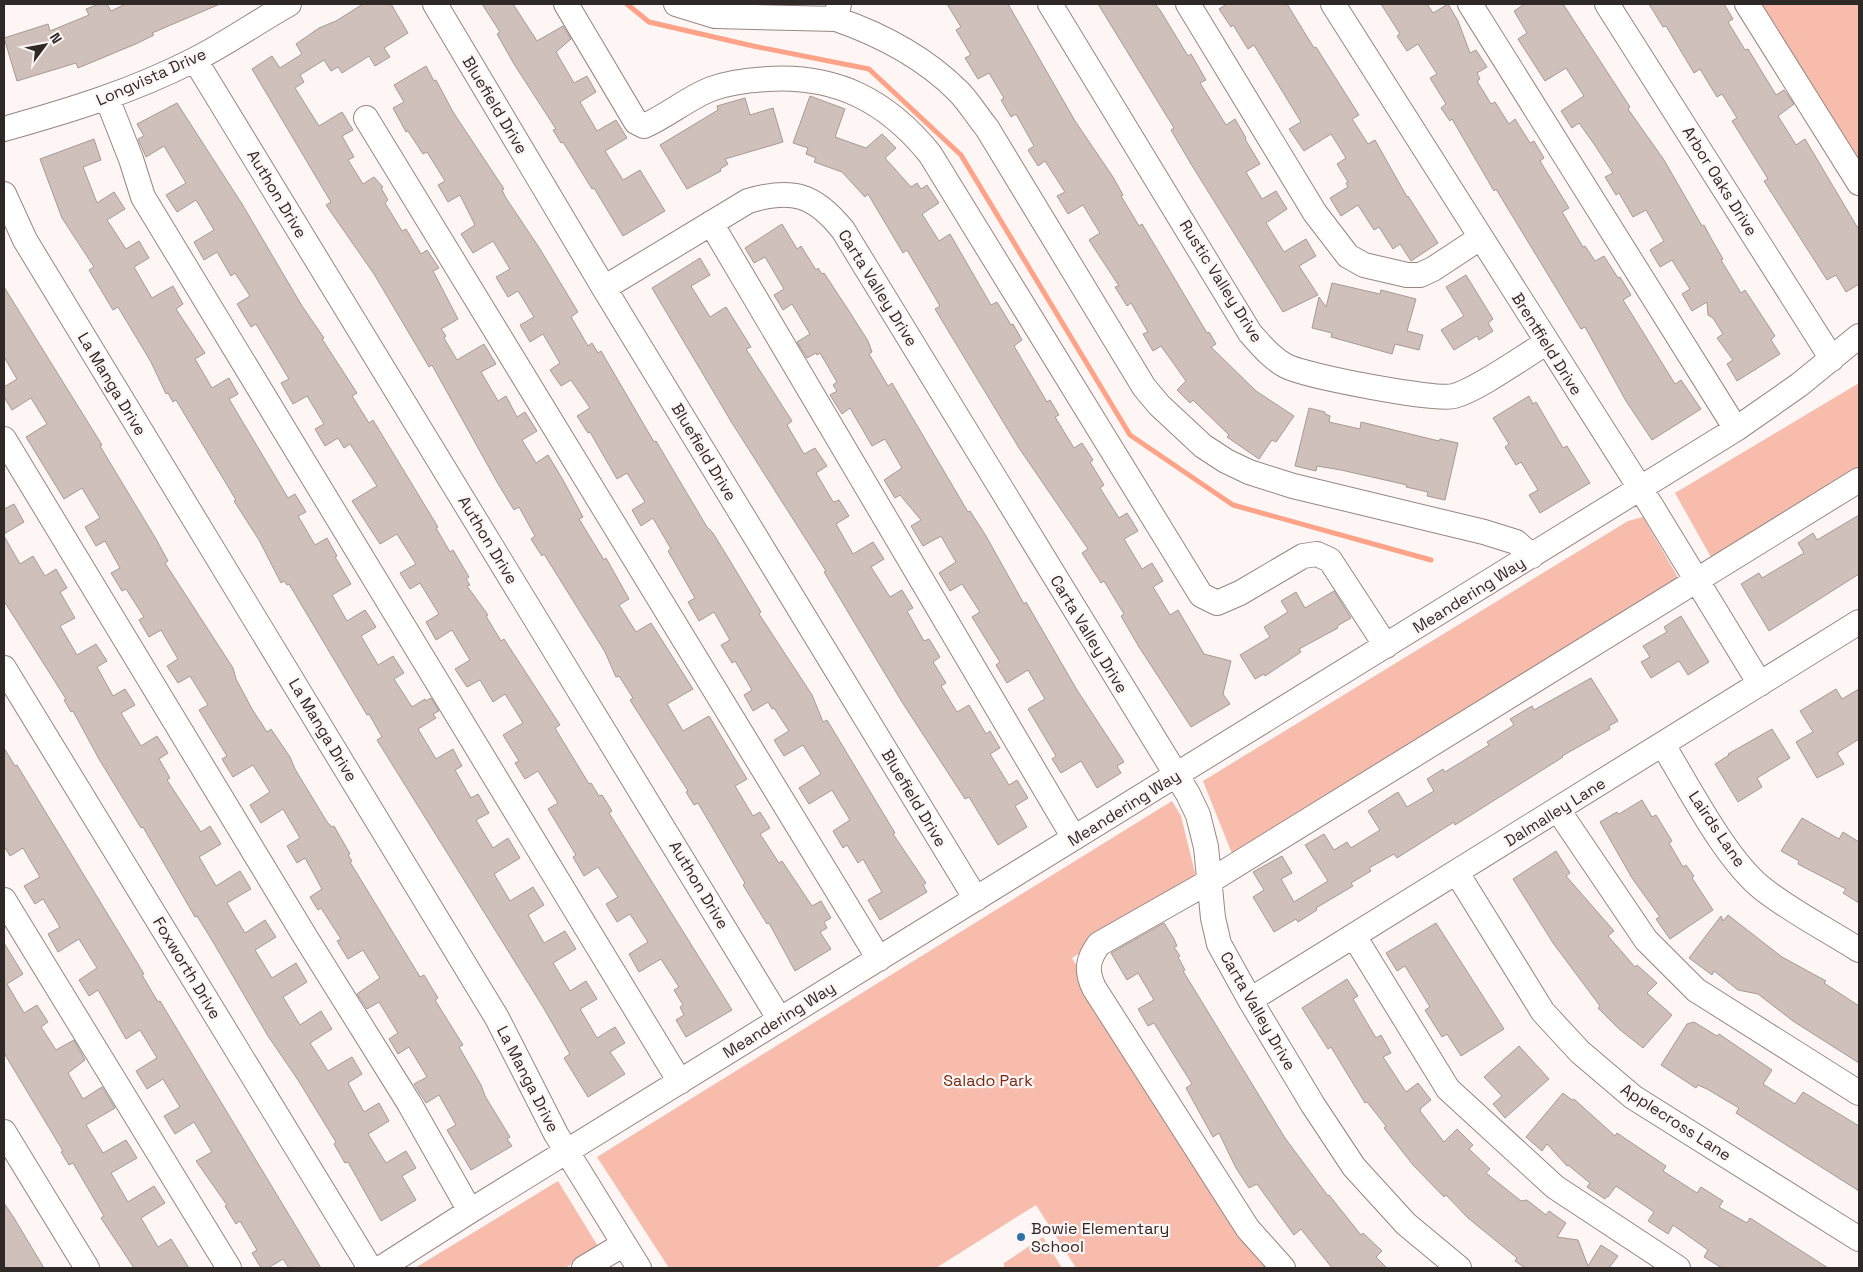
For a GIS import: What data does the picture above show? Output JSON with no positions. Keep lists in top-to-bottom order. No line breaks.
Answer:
{"streets":{"street":["Longvista Drive","Bluefield Drive","Arbor Oaks Drive","Authon Drive","Rustic Valley Drive","Carta Valley Drive","Brentfield Drive","La Manga Drive","Meandering Way","Dalmalley Lane","Lairds Lane","Foxworth Drive","Applecross Lane"]},"crossings":[["Longvista Drive","Authon Drive"],["Bluefield Drive","Carta Valley Drive"],["Bluefield Drive","Meandering Way"],["Arbor Oaks Drive","Meandering Way"],["Authon Drive","Meandering Way"],["Rustic Valley Drive","Brentfield Drive"],["Carta Valley Drive","Meandering Way"],["Carta Valley Drive","Dalmalley Lane"],["Brentfield Drive","Meandering Way"],["Brentfield Drive","Dalmalley Lane"],["La Manga Drive","Meandering Way"],["Dalmalley Lane","Lairds Lane"],["Dalmalley Lane","Applecross Lane"]],"parks":["Salado Park"],"places":["Bowie Elementary School"],"north":"top right"}
